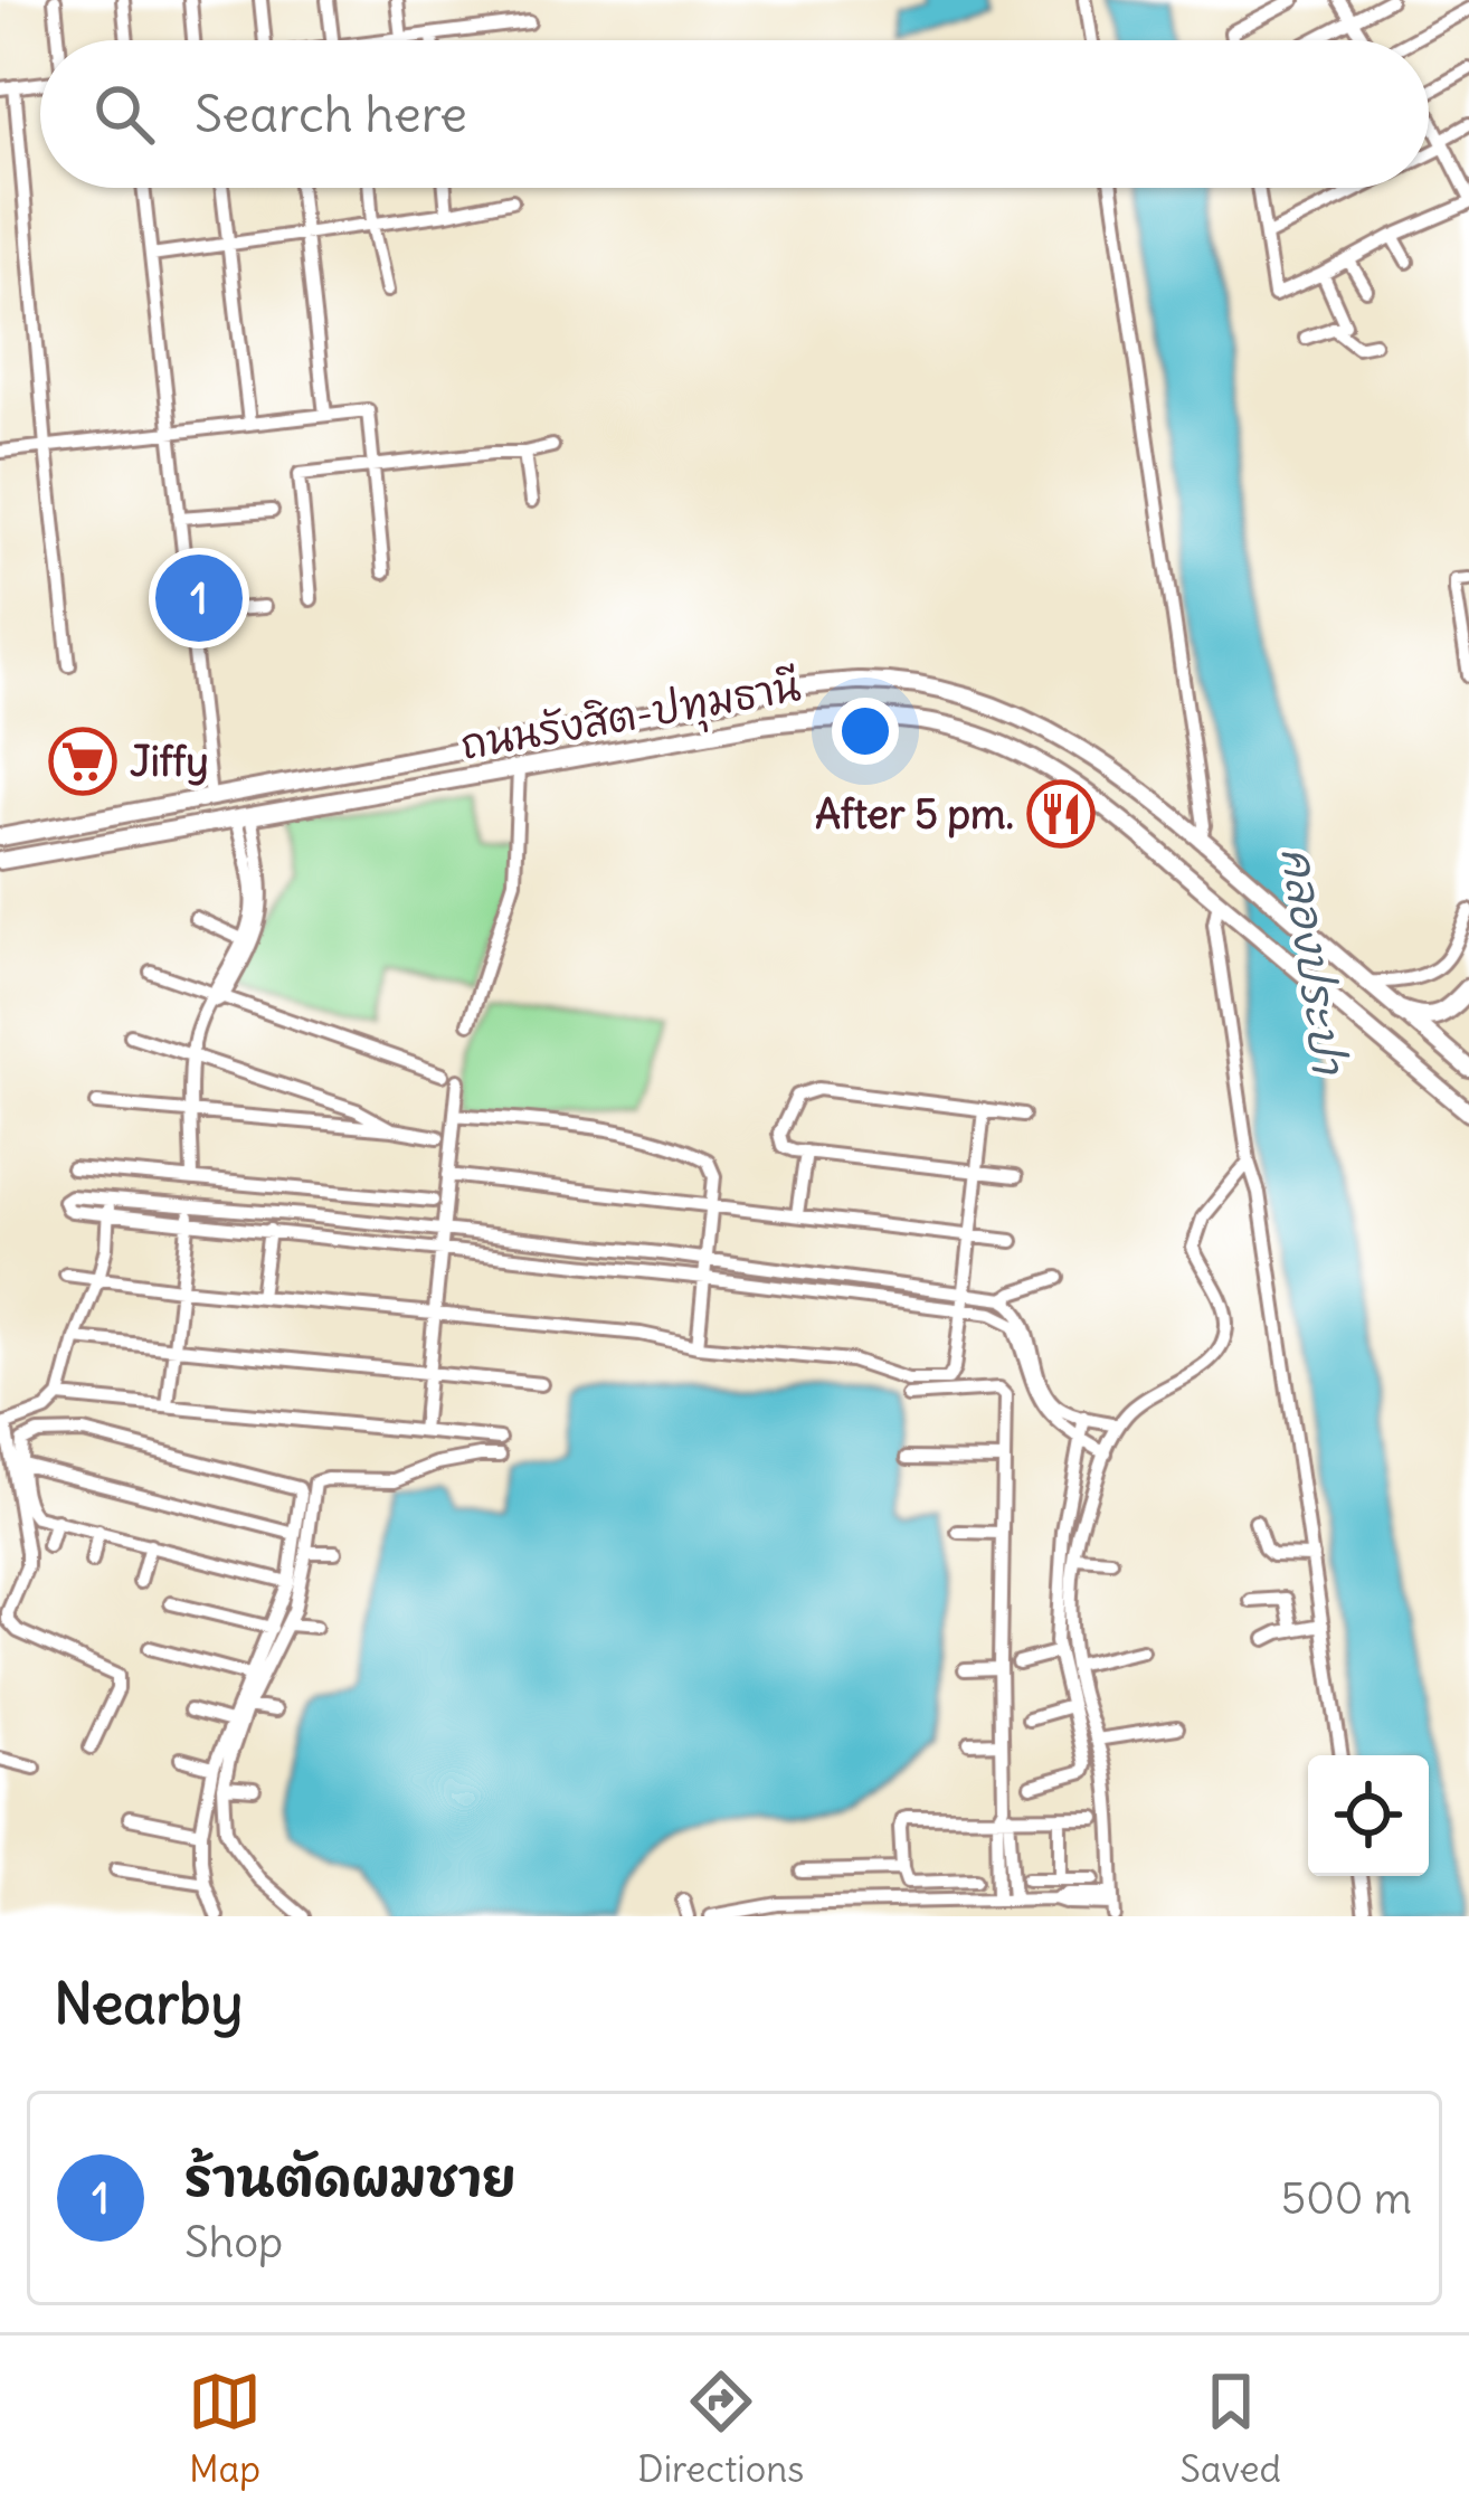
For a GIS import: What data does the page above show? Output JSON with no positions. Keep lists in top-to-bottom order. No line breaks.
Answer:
{"streets":{"main road":["ถนนรังสิต-ปทุมธานี"]},"water":["คลองประปา"],"places":{"supermarket":["Jiffy"],"restaurant":["After 5 pm."]},"page":{"search":"Search here","pins":"1","heading":"Nearby","list":[{"mark":"1","name":"ร้านตัดผมชาย","note":"Shop","value":"500 m"}],"nav":["Map","Directions","Saved"]}}
